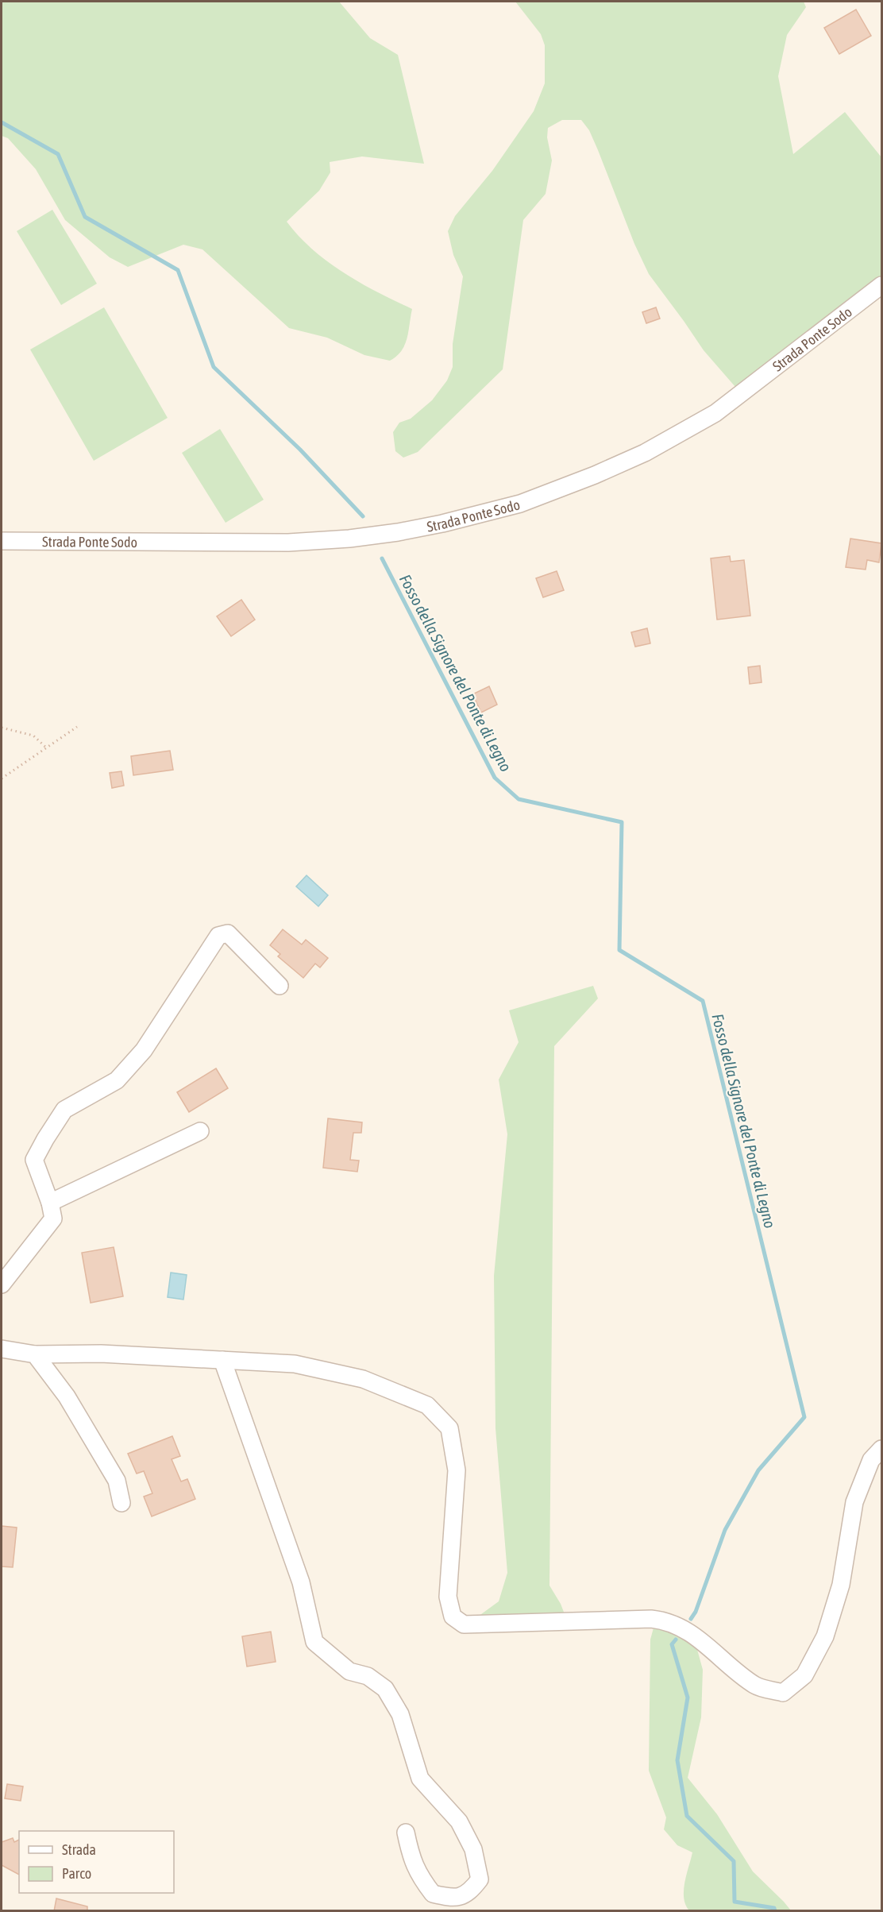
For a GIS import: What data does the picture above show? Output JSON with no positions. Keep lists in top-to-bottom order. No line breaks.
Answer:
{"streets":{"street":["Strada Ponte Sodo"]},"water":["Fosso della Signore del Ponte di Legno"],"legend":["Strada","Parco"]}
